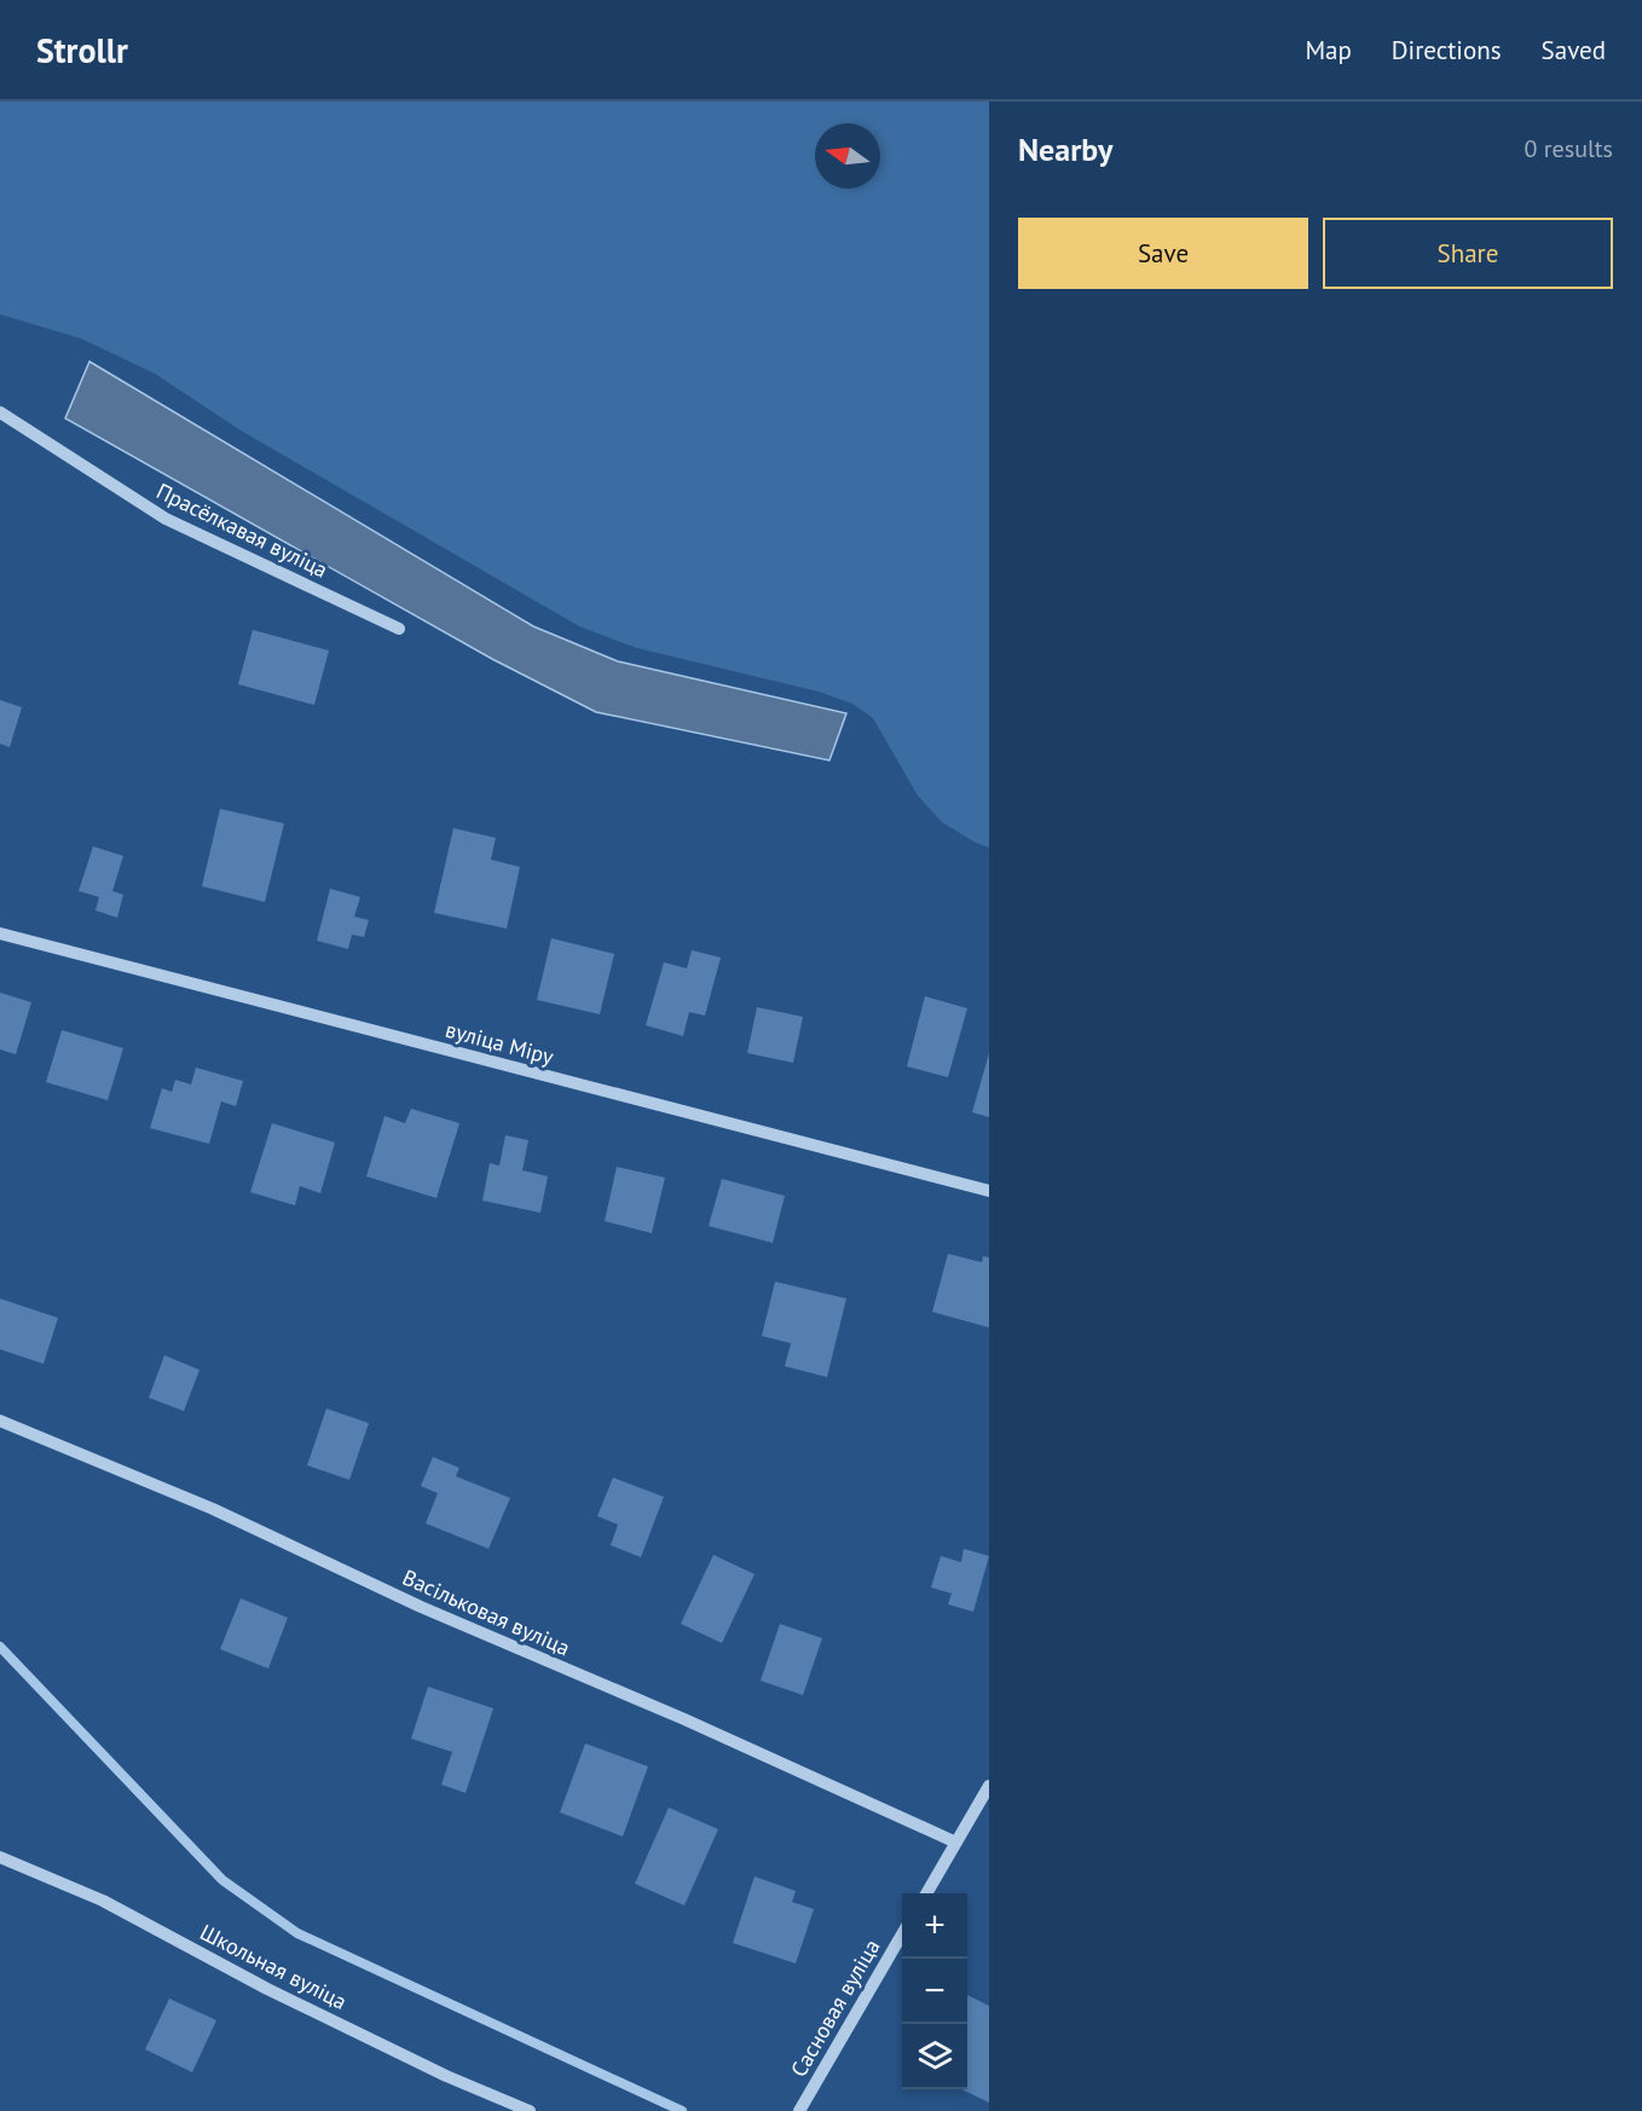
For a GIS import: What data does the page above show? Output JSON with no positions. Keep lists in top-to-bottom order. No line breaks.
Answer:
{"streets":{"street":["Прасёлкавая вуліца","вуліца Міру","Васільковая вуліца","Школьная вуліца","Сасновая вуліца"]},"north":"left","page":{"header":"Strollr","nav":["Map","Directions","Saved"],"heading":["Nearby","0 results"],"buttons":["Save","Share"],"map_buttons":["+","−"]}}
